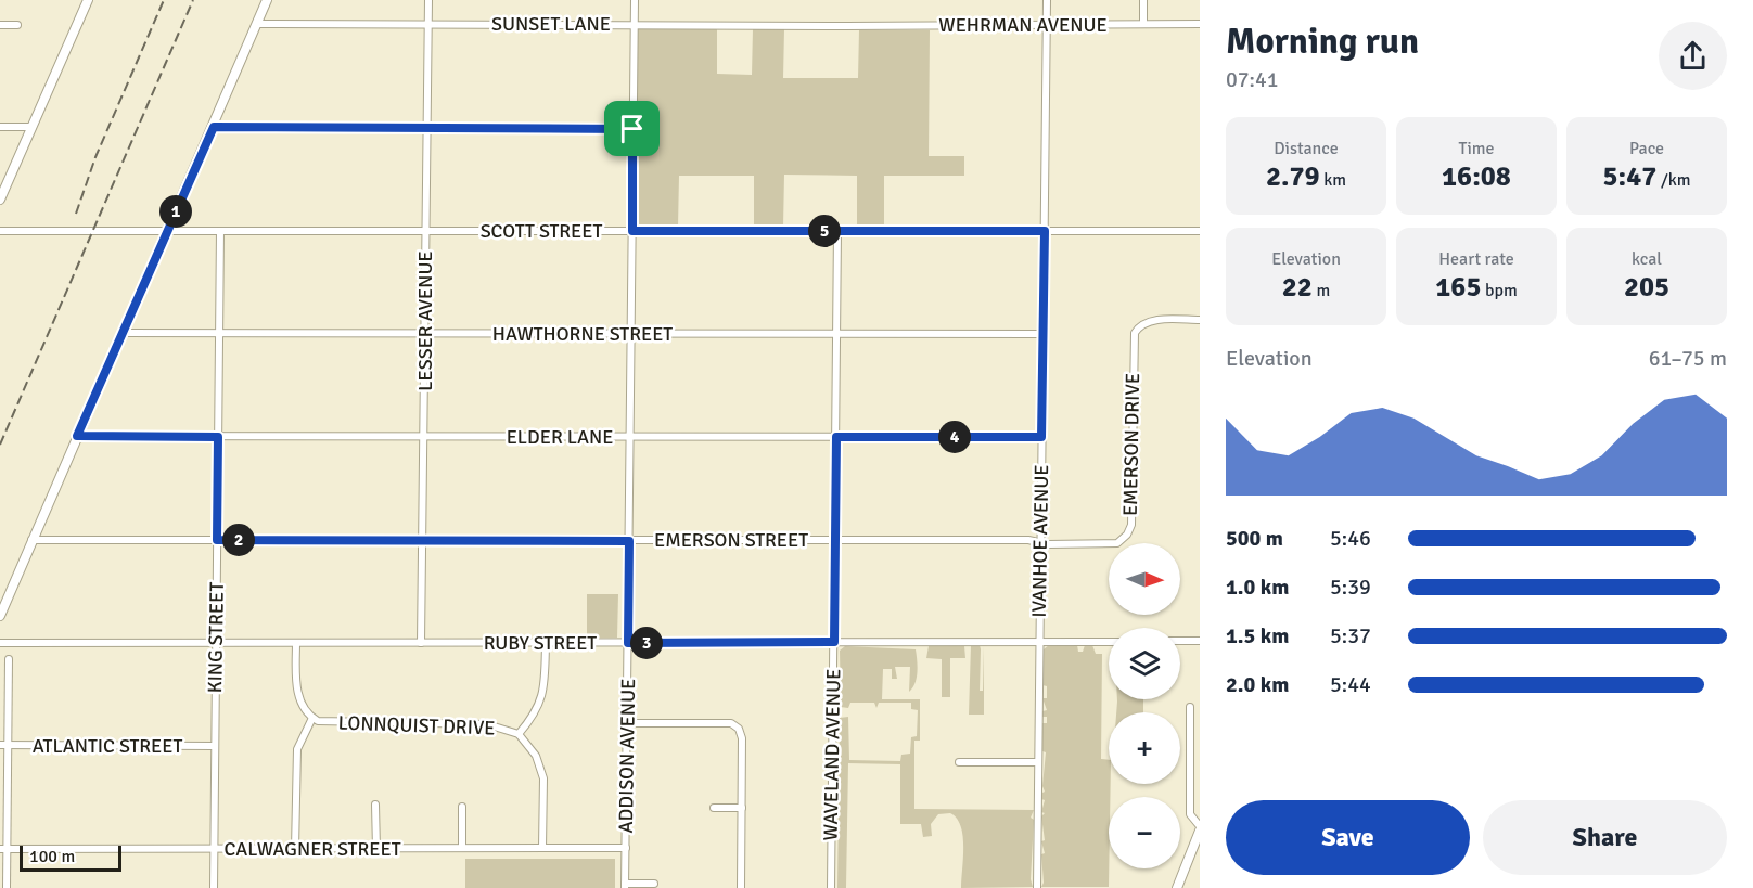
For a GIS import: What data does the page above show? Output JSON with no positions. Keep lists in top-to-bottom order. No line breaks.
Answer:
{"streets":{"street":["SUNSET LANE","WEHRMAN AVENUE","SCOTT STREET","LESSER AVENUE","HAWTHORNE STREET","ELDER LANE","EMERSON DRIVE","EMERSON STREET","IVANHOE AVENUE","KING STREET","RUBY STREET","LONNQUIST DRIVE","ATLANTIC STREET","WAVELAND AVENUE","ADDISON AVENUE","CALWAGNER STREET"]},"crossings":[["SUNSET LANE","WEHRMAN AVENUE"],["SUNSET LANE","LESSER AVENUE"],["SUNSET LANE","ADDISON AVENUE"],["WEHRMAN AVENUE","IVANHOE AVENUE"],["SCOTT STREET","LESSER AVENUE"],["SCOTT STREET","IVANHOE AVENUE"],["SCOTT STREET","KING STREET"],["SCOTT STREET","WAVELAND AVENUE"],["SCOTT STREET","ADDISON AVENUE"],["LESSER AVENUE","HAWTHORNE STREET"],["LESSER AVENUE","ELDER LANE"],["LESSER AVENUE","EMERSON STREET"],["LESSER AVENUE","RUBY STREET"],["HAWTHORNE STREET","IVANHOE AVENUE"],["HAWTHORNE STREET","KING STREET"],["HAWTHORNE STREET","WAVELAND AVENUE"],["HAWTHORNE STREET","ADDISON AVENUE"],["ELDER LANE","IVANHOE AVENUE"],["ELDER LANE","KING STREET"],["ELDER LANE","WAVELAND AVENUE"],["ELDER LANE","ADDISON AVENUE"],["EMERSON DRIVE","EMERSON STREET"],["EMERSON DRIVE","IVANHOE AVENUE"],["EMERSON STREET","IVANHOE AVENUE"],["EMERSON STREET","KING STREET"],["EMERSON STREET","WAVELAND AVENUE"],["EMERSON STREET","ADDISON AVENUE"],["IVANHOE AVENUE","RUBY STREET"],["KING STREET","RUBY STREET"],["KING STREET","ATLANTIC STREET"],["KING STREET","CALWAGNER STREET"],["RUBY STREET","LONNQUIST DRIVE"],["RUBY STREET","WAVELAND AVENUE"],["RUBY STREET","ADDISON AVENUE"],["LONNQUIST DRIVE","CALWAGNER STREET"],["ADDISON AVENUE","CALWAGNER STREET"]],"scale_bar":"100 m","north":"right","page":{"heading":["Morning run","07:41"],"stats":[["Distance","2.79 km"],["Time","16:08"],["Pace","5:47 /km"],["Elevation","22 m"],["Heart rate","165 bpm"],["kcal","205"]],"pins":["1","5","4","2","3"],"chart":["Elevation","61–75 m"],"list":[{"name":"500 m","note":"5:46"},{"name":"1.0 km","note":"5:39"},{"name":"1.5 km","note":"5:37"},{"name":"2.0 km","note":"5:44"}],"map_buttons":["+","−"],"buttons":["Save","Share"],"scale":"100 m"}}
